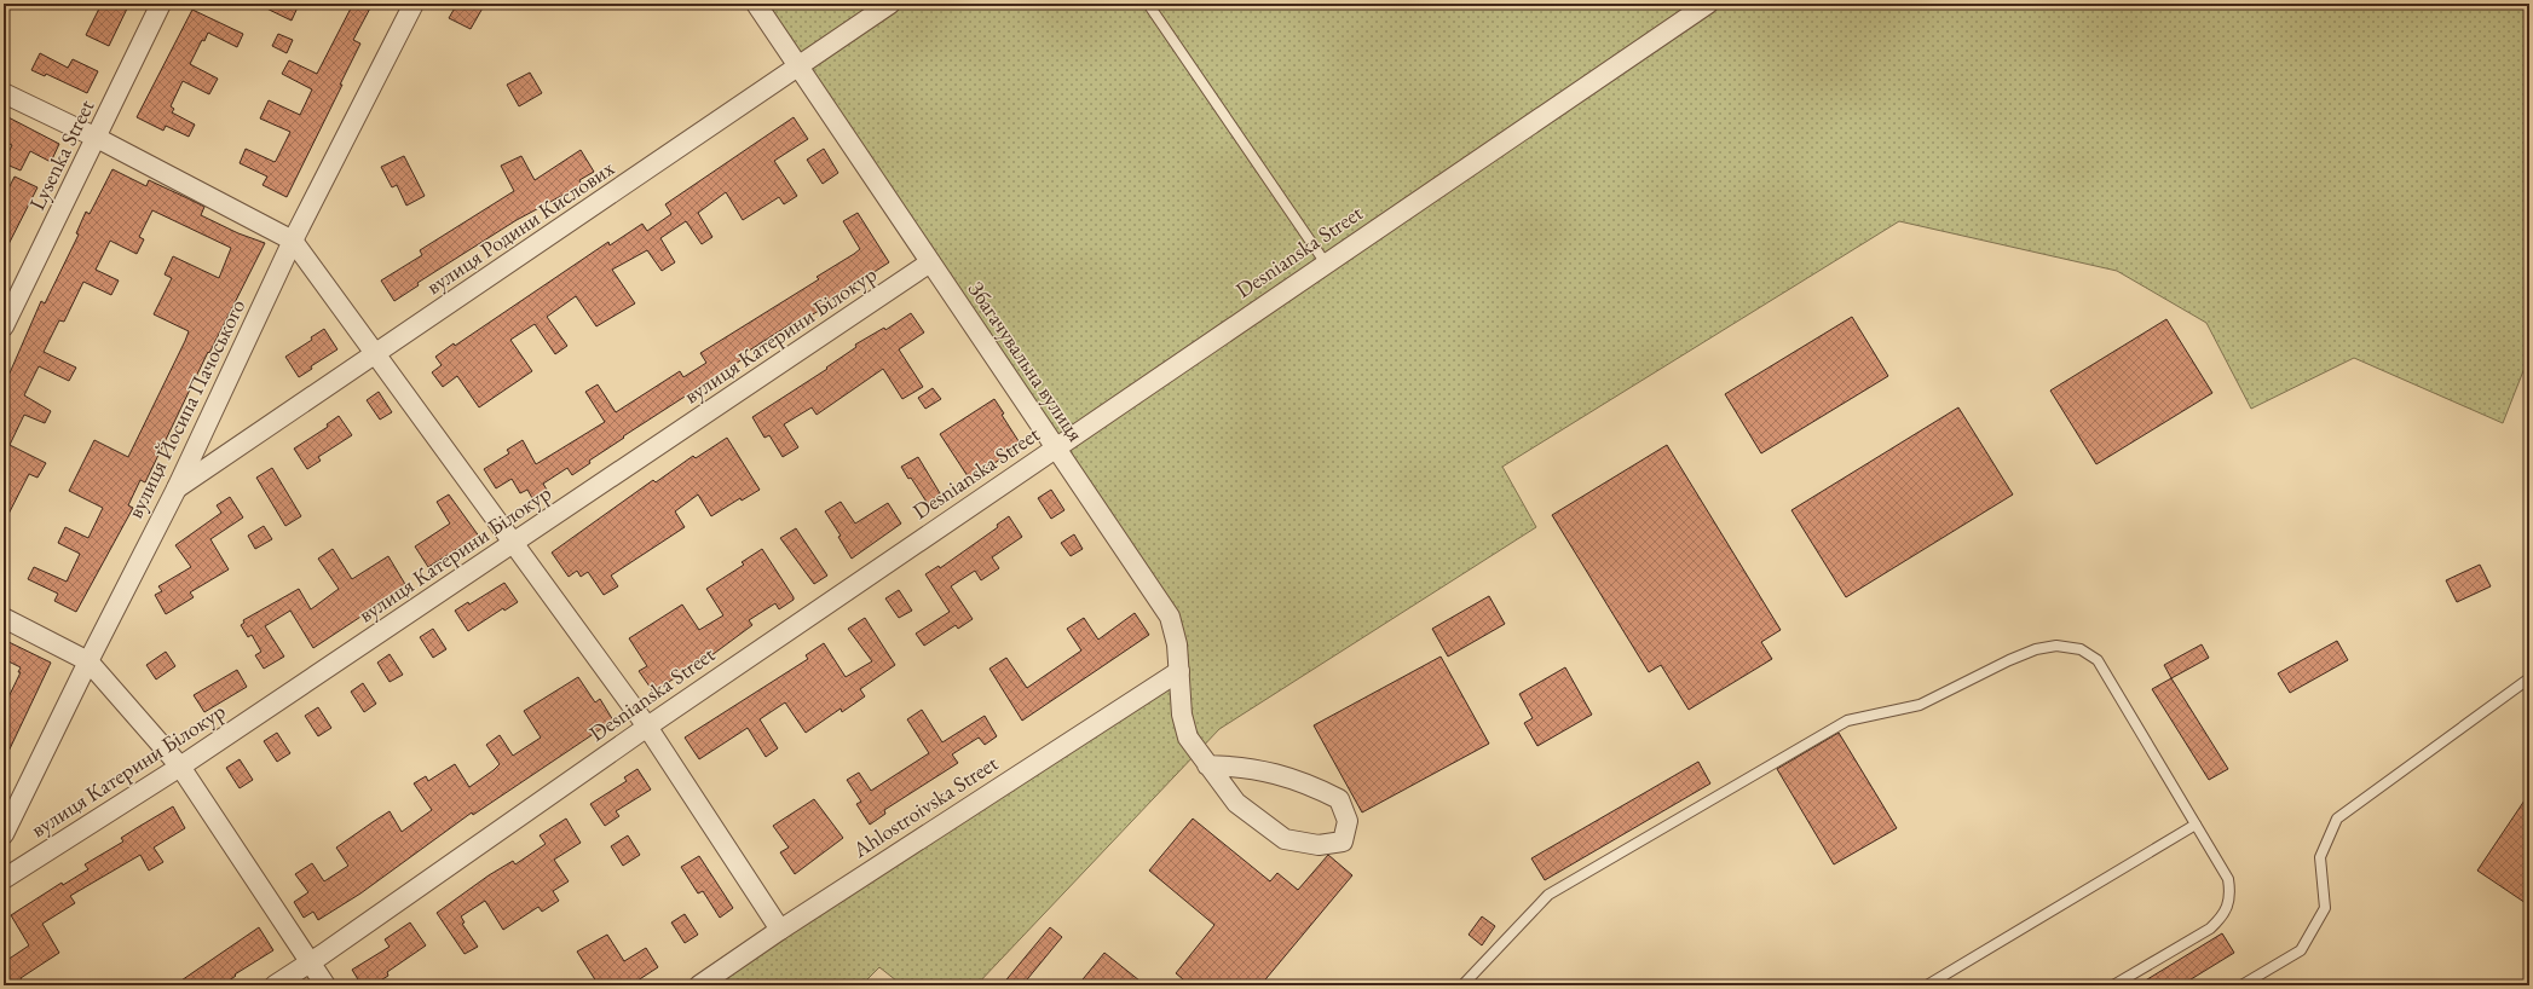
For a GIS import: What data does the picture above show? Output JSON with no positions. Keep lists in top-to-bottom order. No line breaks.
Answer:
{"streets":{"street":["Lysenka Street","вулиця Родини Кислових","Desnianska Street","вулиця Катерини Білокур","Збагачувальна вулиця","вулиця Йосипа Пачоського","Ahlostroivska Street"]},"crossings":[["вулиця Родини Кислових","Збагачувальна вулиця"],["вулиця Родини Кислових","вулиця Йосипа Пачоського"],["Desnianska Street","Збагачувальна вулиця"],["вулиця Катерини Білокур","Збагачувальна вулиця"],["Збагачувальна вулиця","Ahlostroivska Street"]]}
